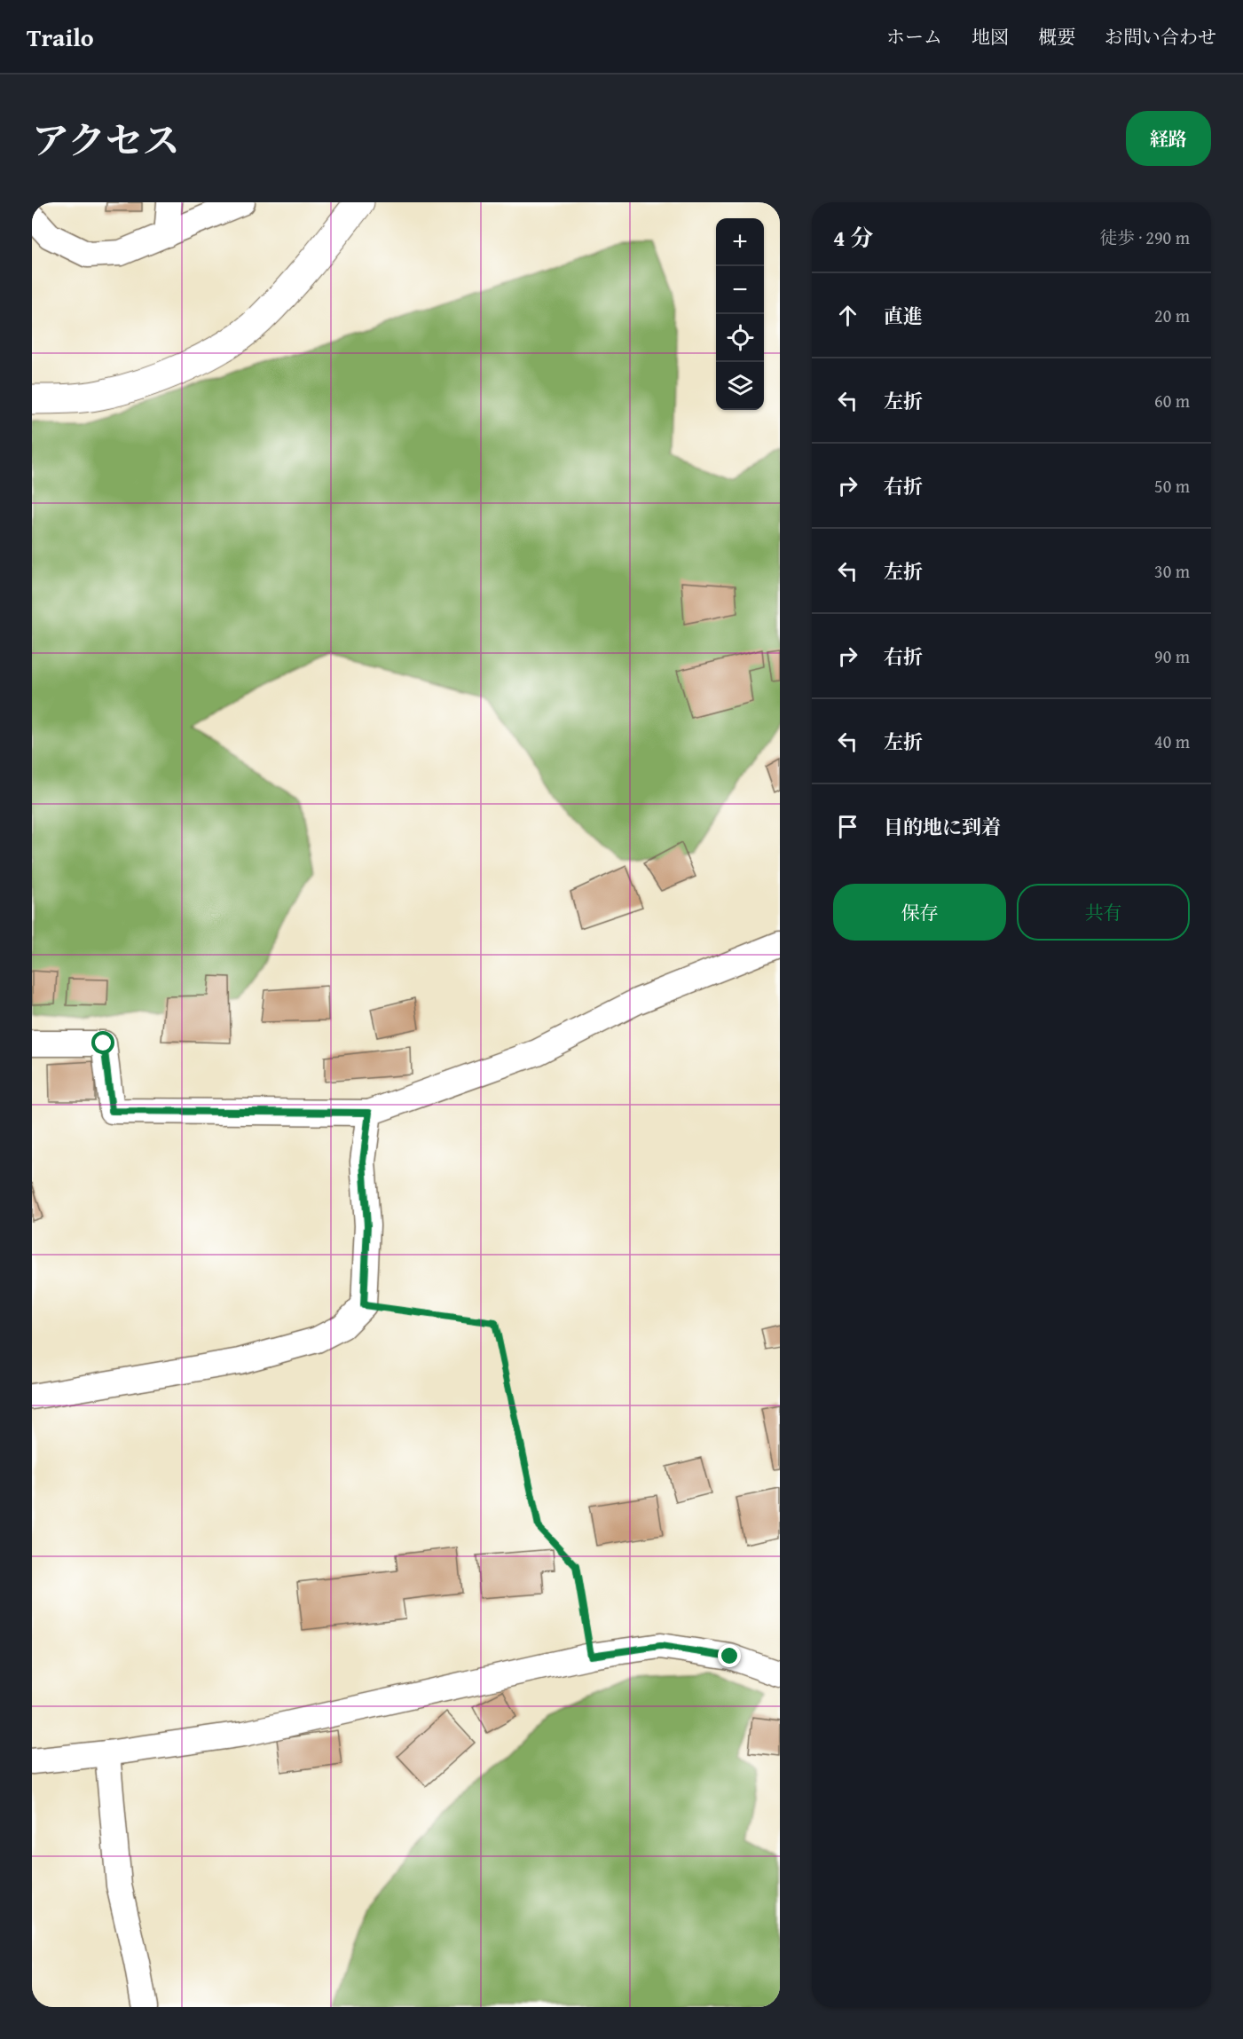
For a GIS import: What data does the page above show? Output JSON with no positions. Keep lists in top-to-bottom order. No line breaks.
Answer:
{"page":{"header":"Trailo","nav":["ホーム","地図","概要","お問い合わせ"],"title":"アクセス","buttons":["経路",["保存","共有"]],"heading":["4 分","徒歩 · 290 m"],"map_buttons":["+","−"],"list":[["直進","20 m"],["左折","60 m"],["右折","50 m"],["左折","30 m"],["右折","90 m"],["左折","40 m"],"目的地に到着"]}}
